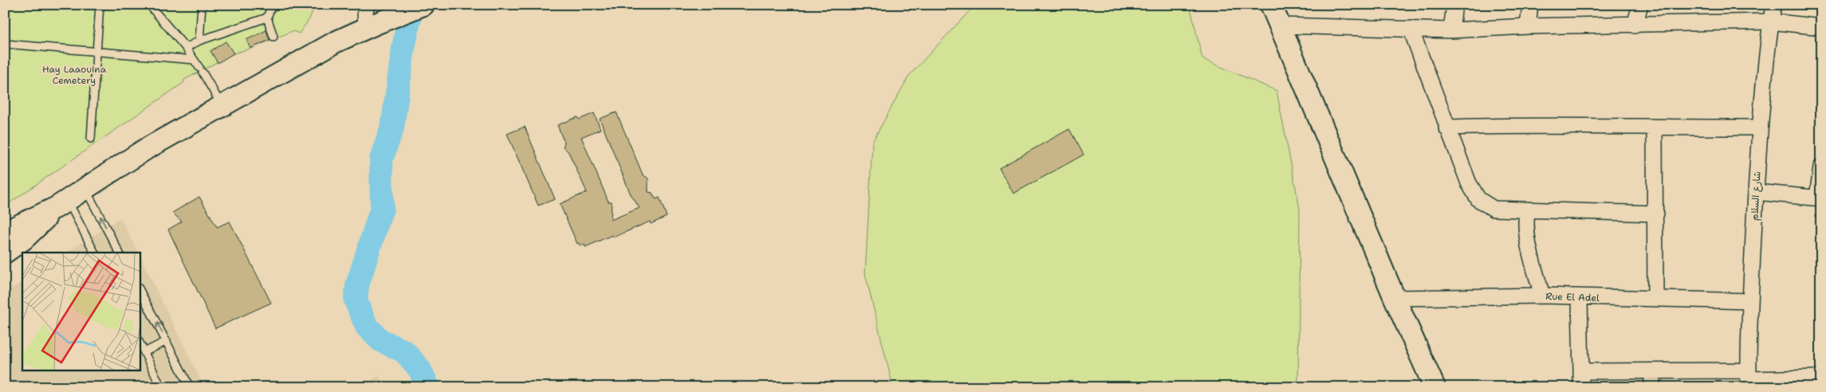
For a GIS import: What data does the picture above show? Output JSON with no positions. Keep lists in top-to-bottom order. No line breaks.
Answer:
{"streets":{"street":["شارع السلام","Rue El Adel"]},"crossings":[["شارع السلام","Rue El Adel"]],"parks":["Hay Laaouina Cemetery"]}
